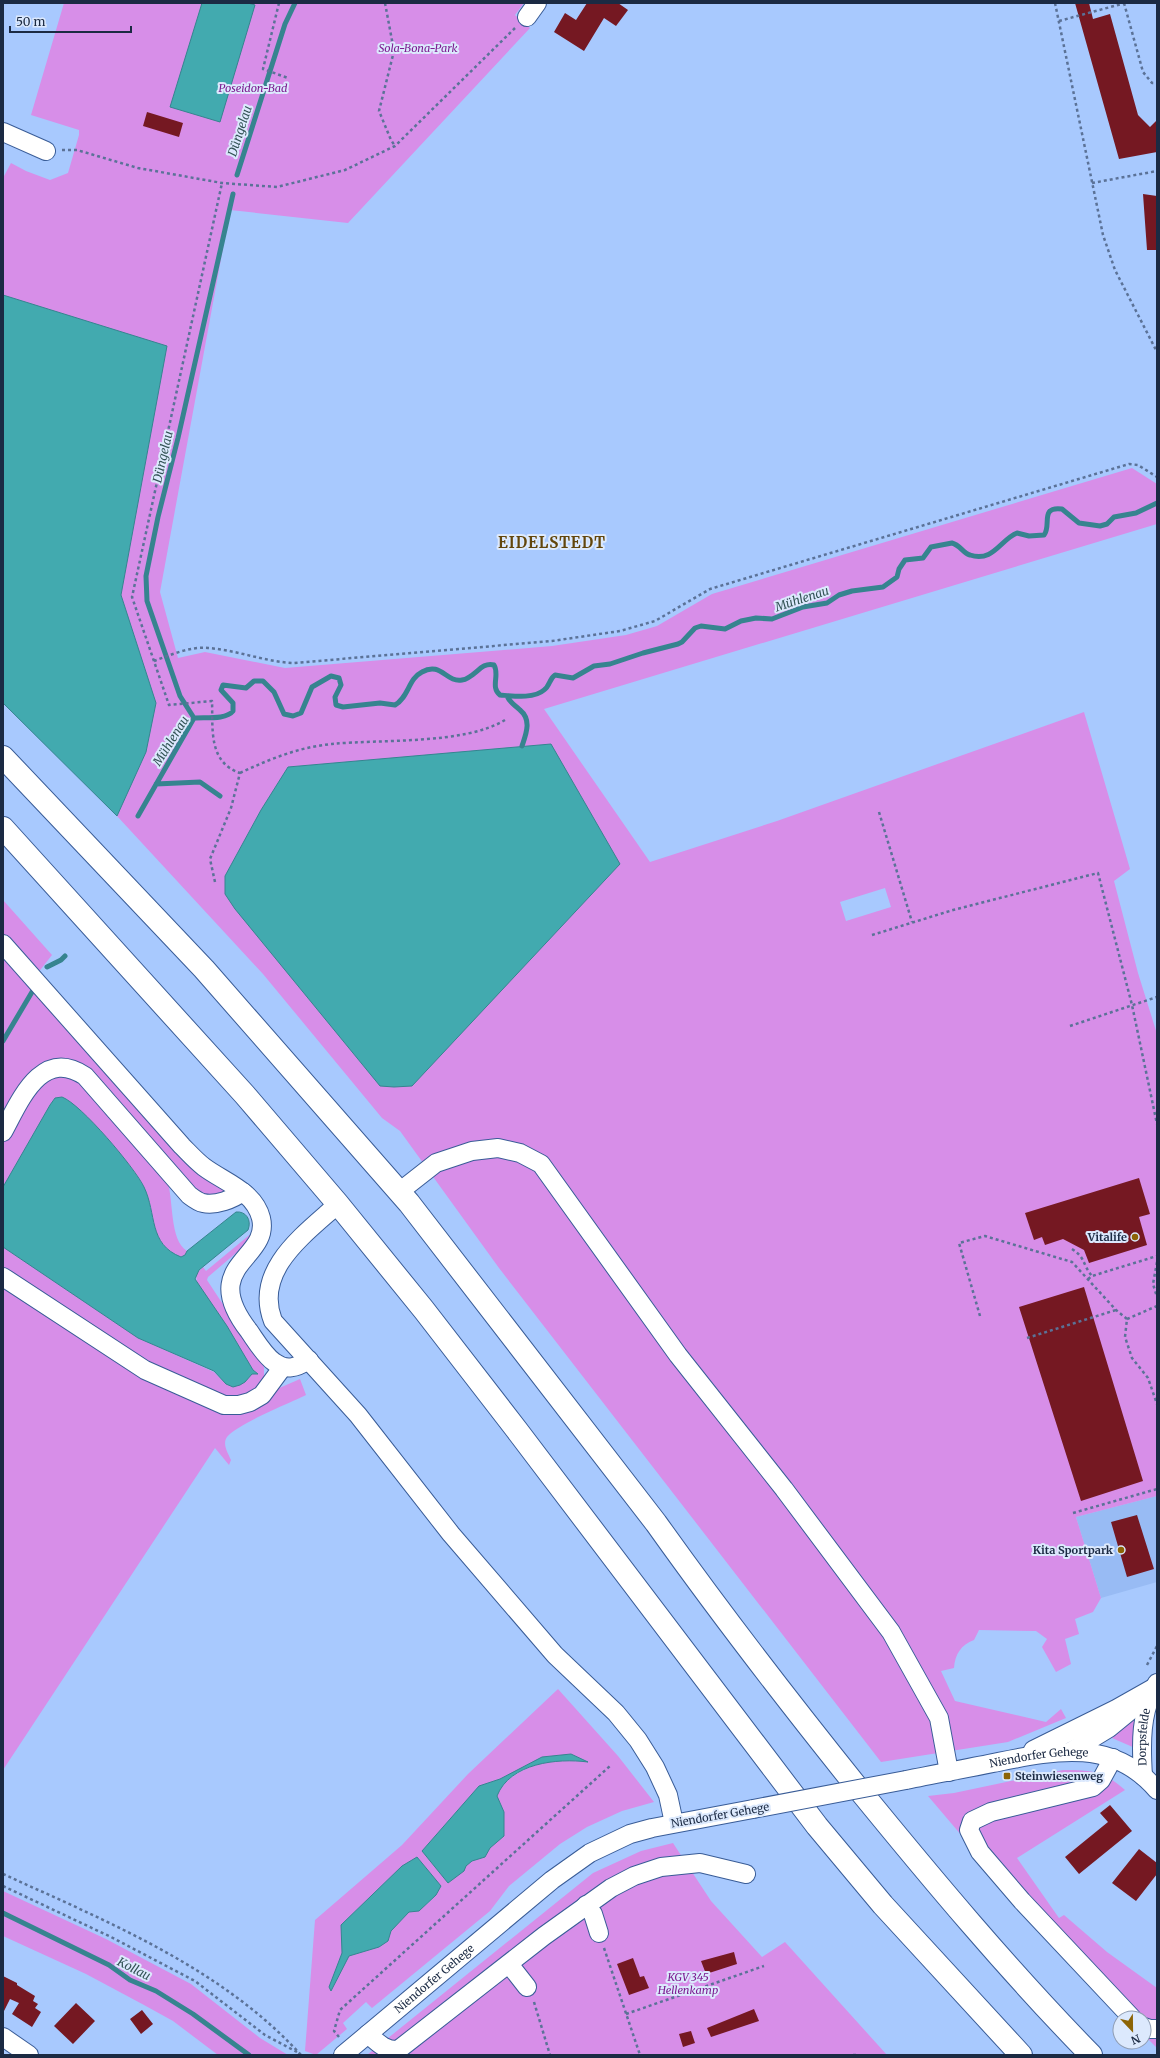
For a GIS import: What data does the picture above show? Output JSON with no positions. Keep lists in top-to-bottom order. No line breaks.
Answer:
{"streets":{"street":["Dorpsfelde","Niendorfer Gehege"]},"crossings":[["Dorpsfelde","Niendorfer Gehege"]],"districts":["EIDELSTEDT"],"water":["Düngelau","Mühlenau","Kollau"],"parks":["Sola-Bona-Park","Poseidon-Bad","KGV 345 Hellenkamp"],"places":{"other":["Vitalife","Kita Sportpark"],"transit":["Steinwiesenweg"]},"scale_bar":"50 m","north":"bottom"}
